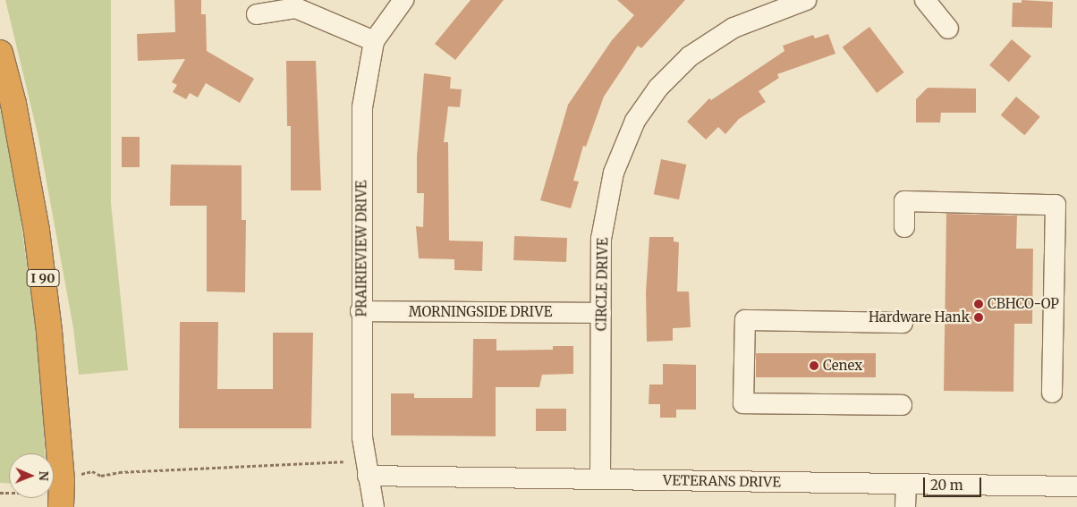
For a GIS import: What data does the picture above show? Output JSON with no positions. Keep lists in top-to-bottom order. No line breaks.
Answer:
{"streets":{"highway":["I 90"],"street":["PRAIRIEVIEW DRIVE","CIRCLE DRIVE","MORNINGSIDE DRIVE","VETERANS DRIVE"]},"crossings":[["PRAIRIEVIEW DRIVE","MORNINGSIDE DRIVE"],["PRAIRIEVIEW DRIVE","VETERANS DRIVE"],["CIRCLE DRIVE","MORNINGSIDE DRIVE"],["CIRCLE DRIVE","VETERANS DRIVE"]],"places":["CBHCO-OP","Hardware Hank","Cenex"],"scale_bar":"20 m","north":"right"}
